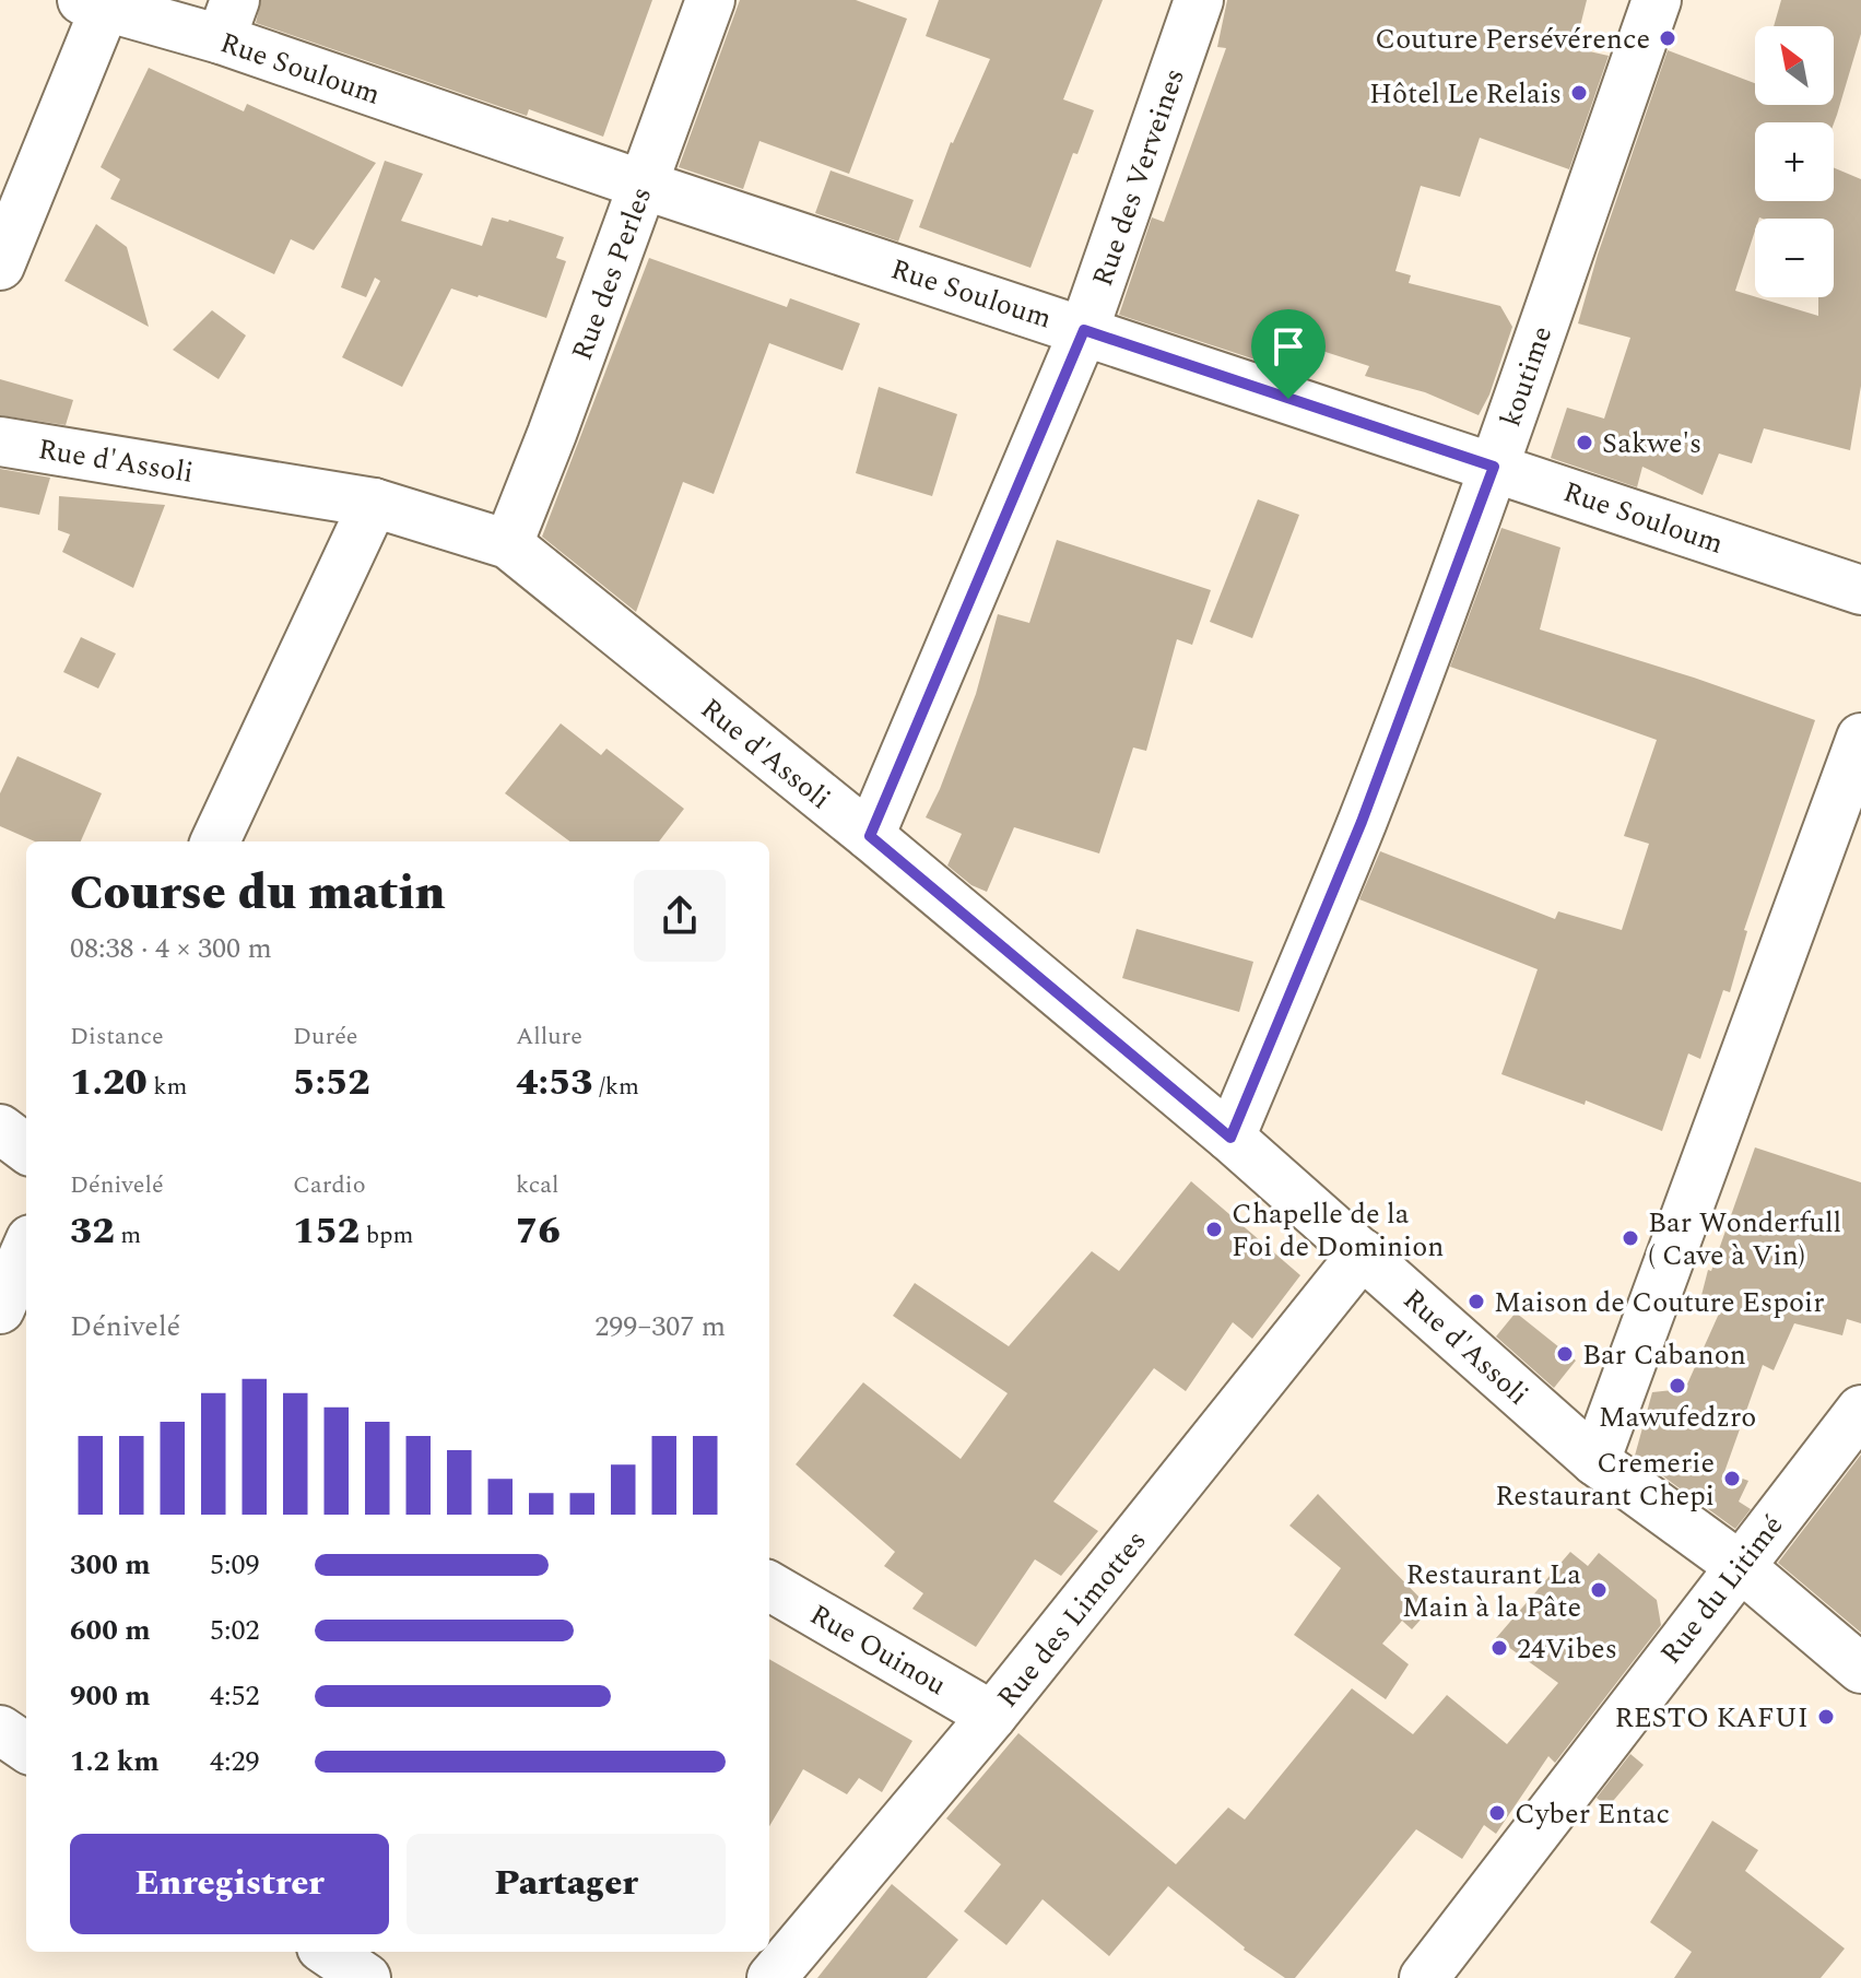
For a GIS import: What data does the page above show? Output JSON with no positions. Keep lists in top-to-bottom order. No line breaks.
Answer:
{"streets":{"street":["Rue Souloum","Rue des Verveines","Rue des Perles","koutime","Rue d'Assoli","Rue du Litimé","Rue des Limottes","Rue Ouinou"]},"crossings":[["Rue Souloum","Rue des Verveines"],["Rue Souloum","Rue des Perles"],["Rue Souloum","koutime"],["Rue des Verveines","Rue d'Assoli"],["Rue des Perles","Rue d'Assoli"],["koutime","Rue d'Assoli"],["Rue d'Assoli","Rue du Litimé"],["Rue d'Assoli","Rue des Limottes"],["Rue des Limottes","Rue Ouinou"]],"places":["Couture Persévérence","Hôtel Le Relais","Sakwe's","Chapelle de la Foi de Dominion","Bar Wonderfull ( Cave à Vin)","Maison de Couture Espoir","Bar Cabanon","Mawufedzro","Cremerie Restaurant Chepi","Restaurant La Main à la Pâte","24Vibes","RESTO KAFUI","Cyber Entac"],"north":"top left","page":{"map_buttons":["+","−"],"heading":["Course du matin","08:38 · 4 × 300 m"],"stats":[["Distance","1.20 km"],["Durée","5:52"],["Allure","4:53 /km"],["Dénivelé","32 m"],["Cardio","152 bpm"],["kcal","76"]],"chart":["Dénivelé","299–307 m"],"list":[{"name":"300 m","note":"5:09"},{"name":"600 m","note":"5:02"},{"name":"900 m","note":"4:52"},{"name":"1.2 km","note":"4:29"}],"buttons":["Enregistrer","Partager"]}}
